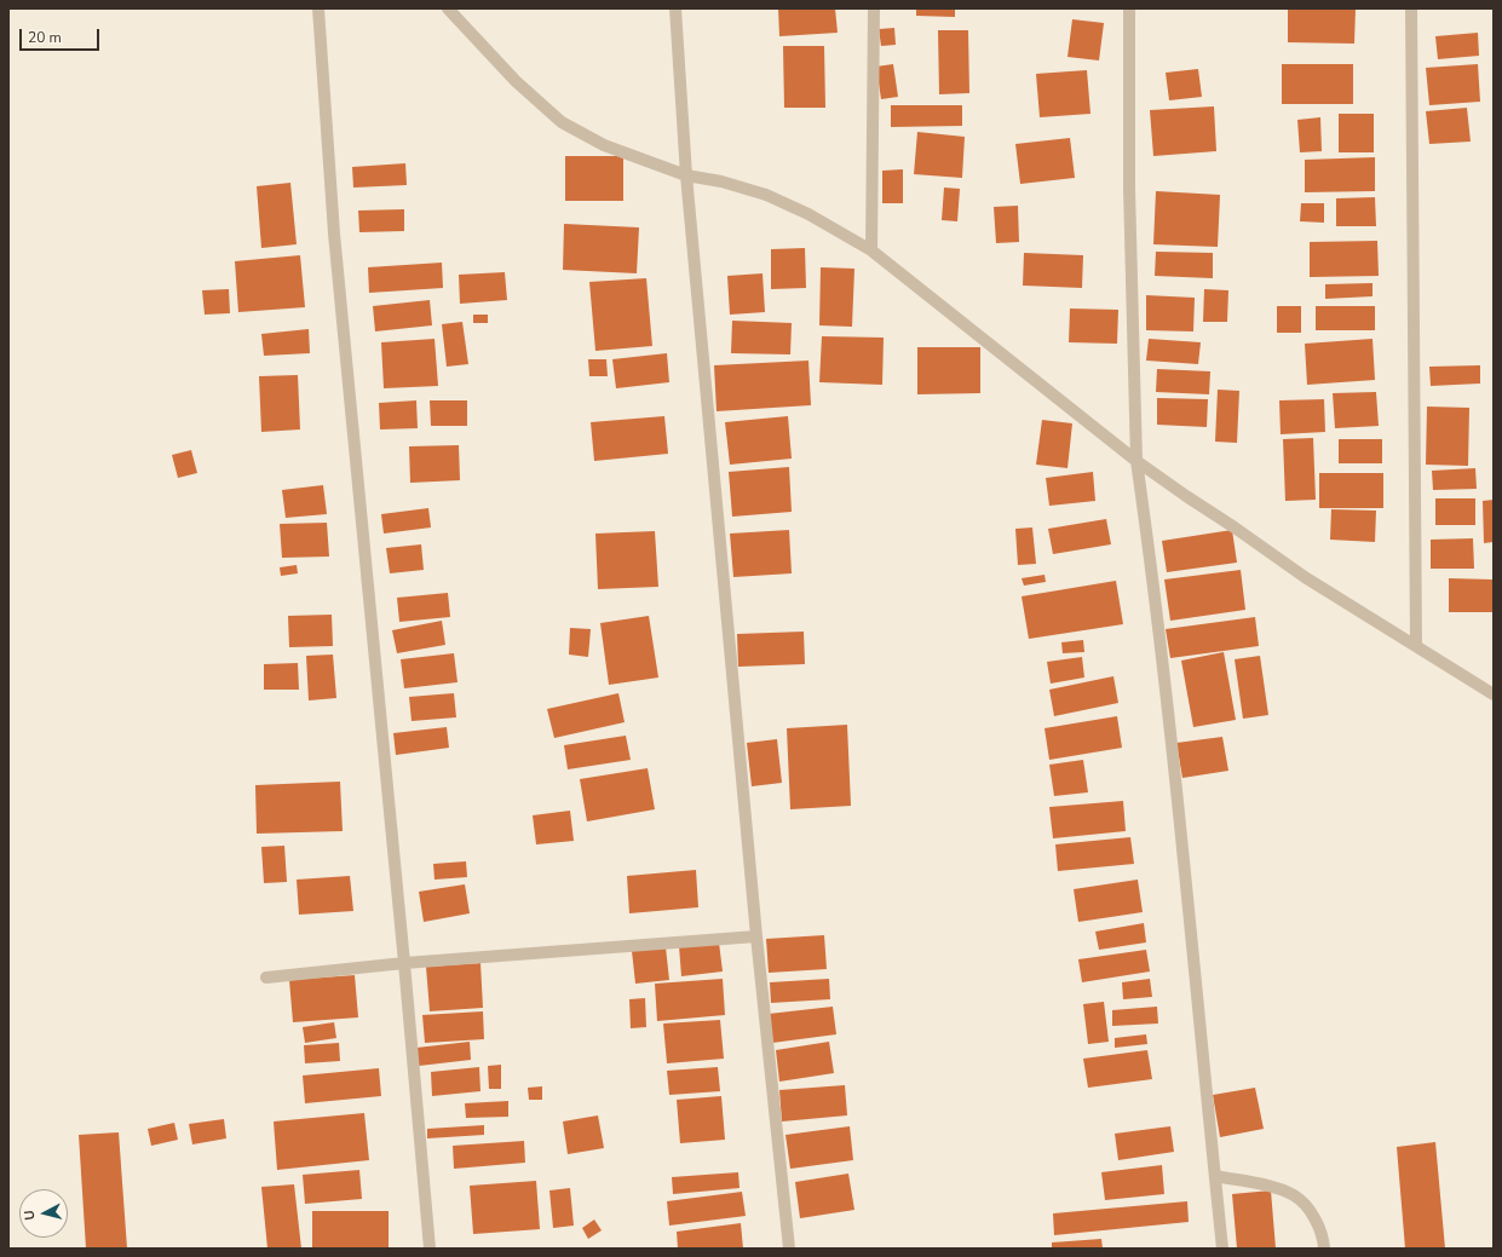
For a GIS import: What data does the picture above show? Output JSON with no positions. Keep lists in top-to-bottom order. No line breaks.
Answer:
{"scale_bar":"20 m","north":"left"}
